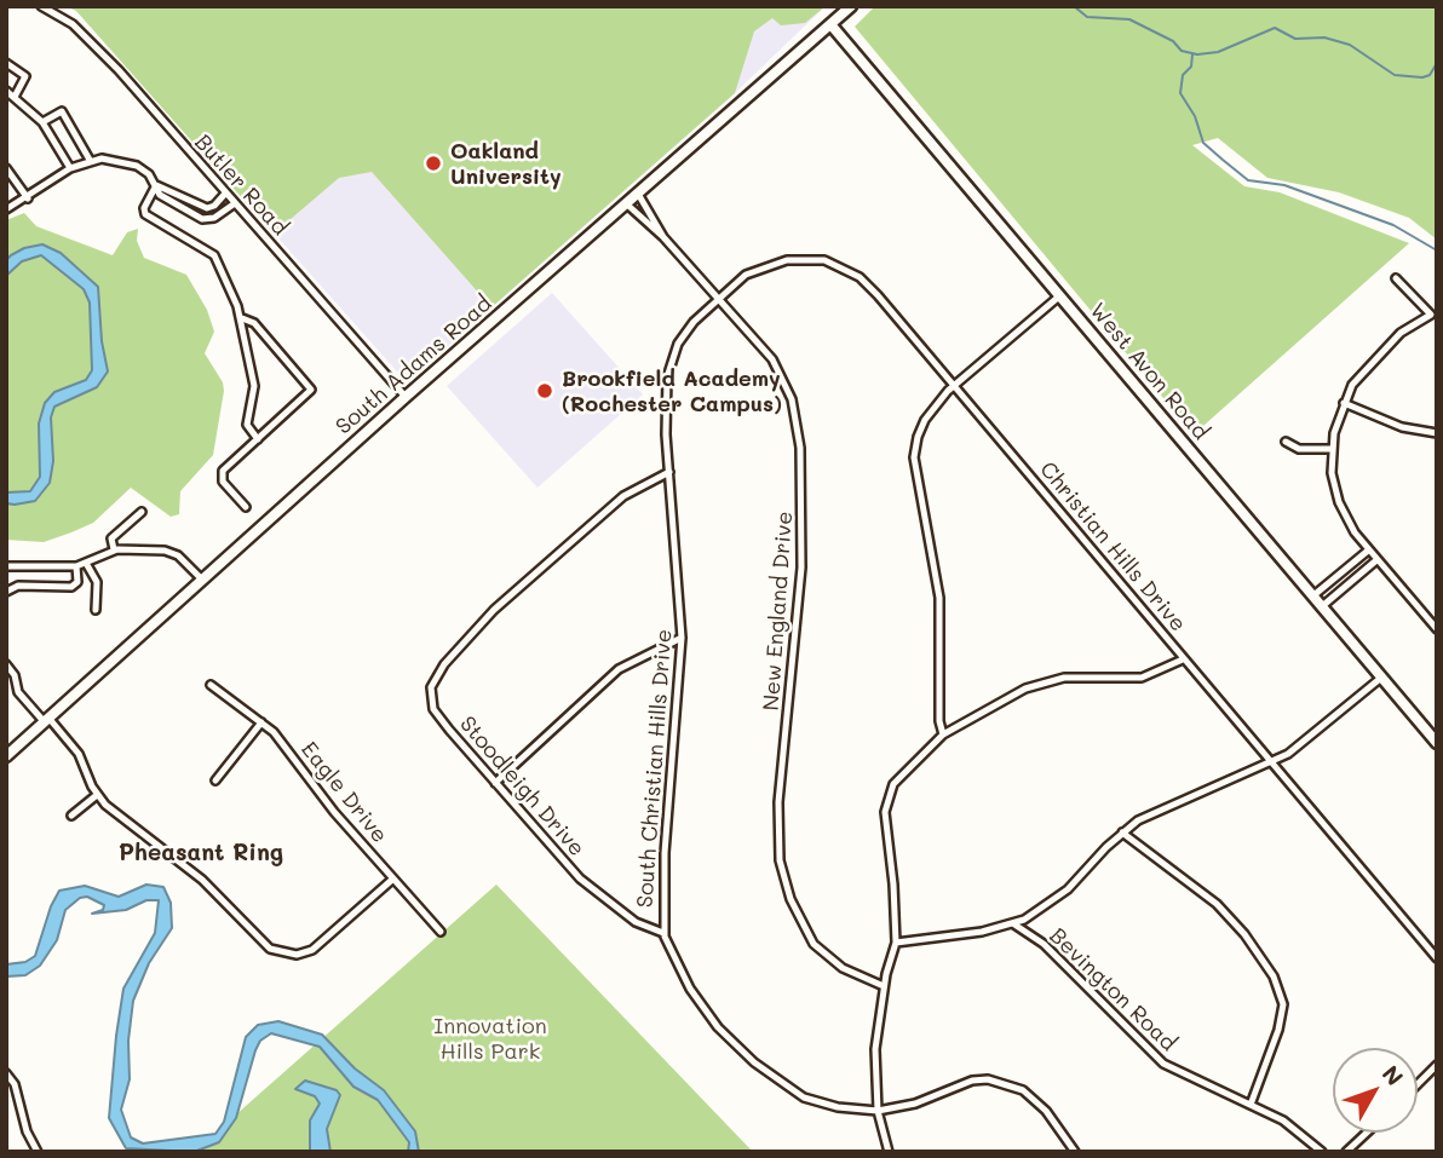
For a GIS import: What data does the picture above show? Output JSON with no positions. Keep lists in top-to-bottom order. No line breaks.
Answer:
{"streets":{"main road":["South Adams Road","West Avon Road"],"street":["Butler Road","Christian Hills Drive","New England Drive","South Christian Hills Drive","Stoodleigh Drive","Eagle Drive","Bevington Road"]},"crossings":[["Butler Road","South Adams Road"],["South Adams Road","West Avon Road"],["South Adams Road","New England Drive"],["Christian Hills Drive","New England Drive"],["Christian Hills Drive","South Christian Hills Drive"],["New England Drive","South Christian Hills Drive"],["South Christian Hills Drive","Stoodleigh Drive"]],"districts":["Pheasant Ring"],"parks":["Innovation Hills Park"],"places":["Oakland University","Brookfield Academy (Rochester Campus)"],"north":"top right"}
